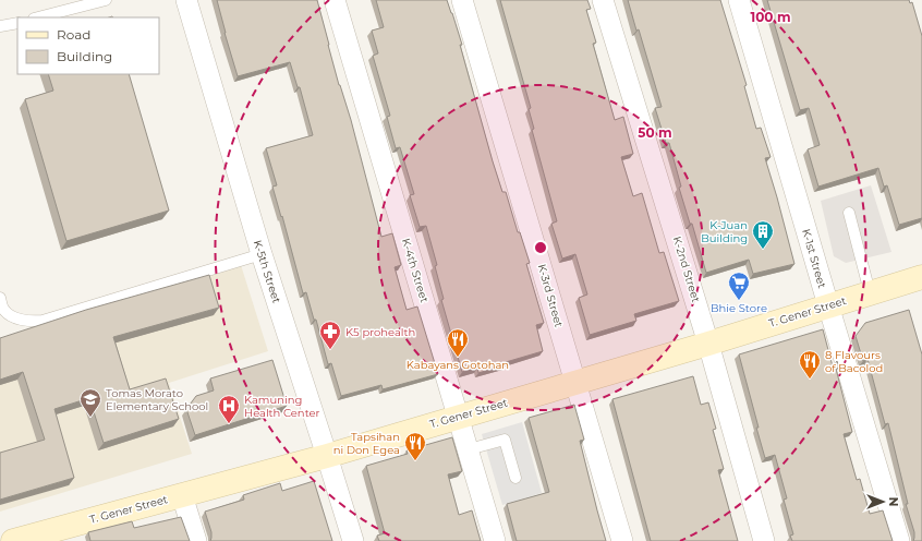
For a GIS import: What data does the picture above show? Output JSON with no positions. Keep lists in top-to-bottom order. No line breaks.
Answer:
{"streets":{"street":["K-1st Street","K-2nd Street","K-4th Street","K-5th Street","K-3rd Street","T. Gener Street"]},"crossings":[["K-1st Street","T. Gener Street"],["K-2nd Street","T. Gener Street"],["K-4th Street","T. Gener Street"],["K-5th Street","T. Gener Street"],["K-3rd Street","T. Gener Street"]],"places":{"building":["K-Juan Building"],"supermarket":["Bhie Store"],"pharmacy":["K5 prohealth"],"restaurant":["Kabayans Gotohan","8 Flavours of Bacolod","Tapsihan ni Don Egea"],"school or university":["Tomas Morato Elementary School"],"hospital":["Kamuning Health Center"]},"legend":["Road","Building"],"north":"right","rings":["100 m","50 m"]}
